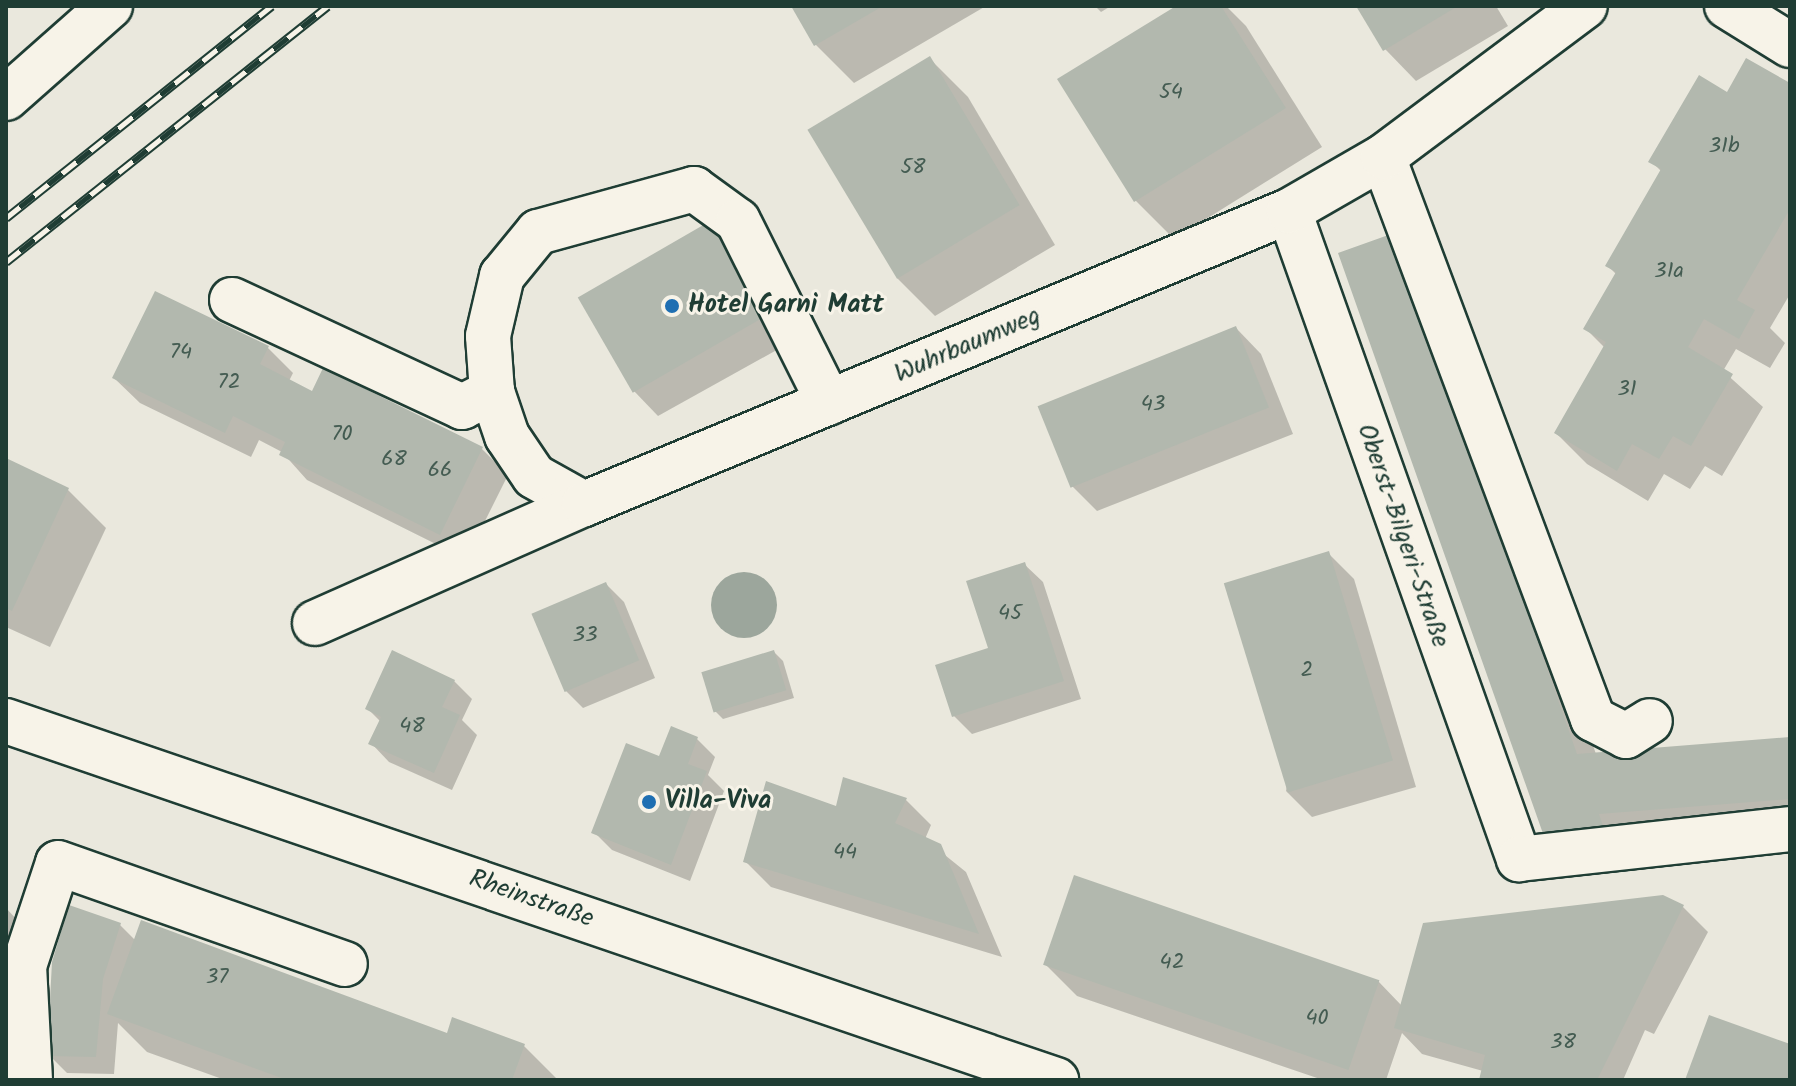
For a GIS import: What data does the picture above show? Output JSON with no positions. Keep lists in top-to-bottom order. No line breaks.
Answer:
{"streets":{"street":["Wuhrbaumweg","Oberst-Bilgeri-Straße","Rheinstraße"]},"crossings":[["Wuhrbaumweg","Oberst-Bilgeri-Straße"]],"places":["Hotel Garni Matt","Villa-Viva"],"house_numbers":["54","31b","58","31a","74","72","31","43","70","68","66","45","33","2","48","44","42","37","40","38"]}
